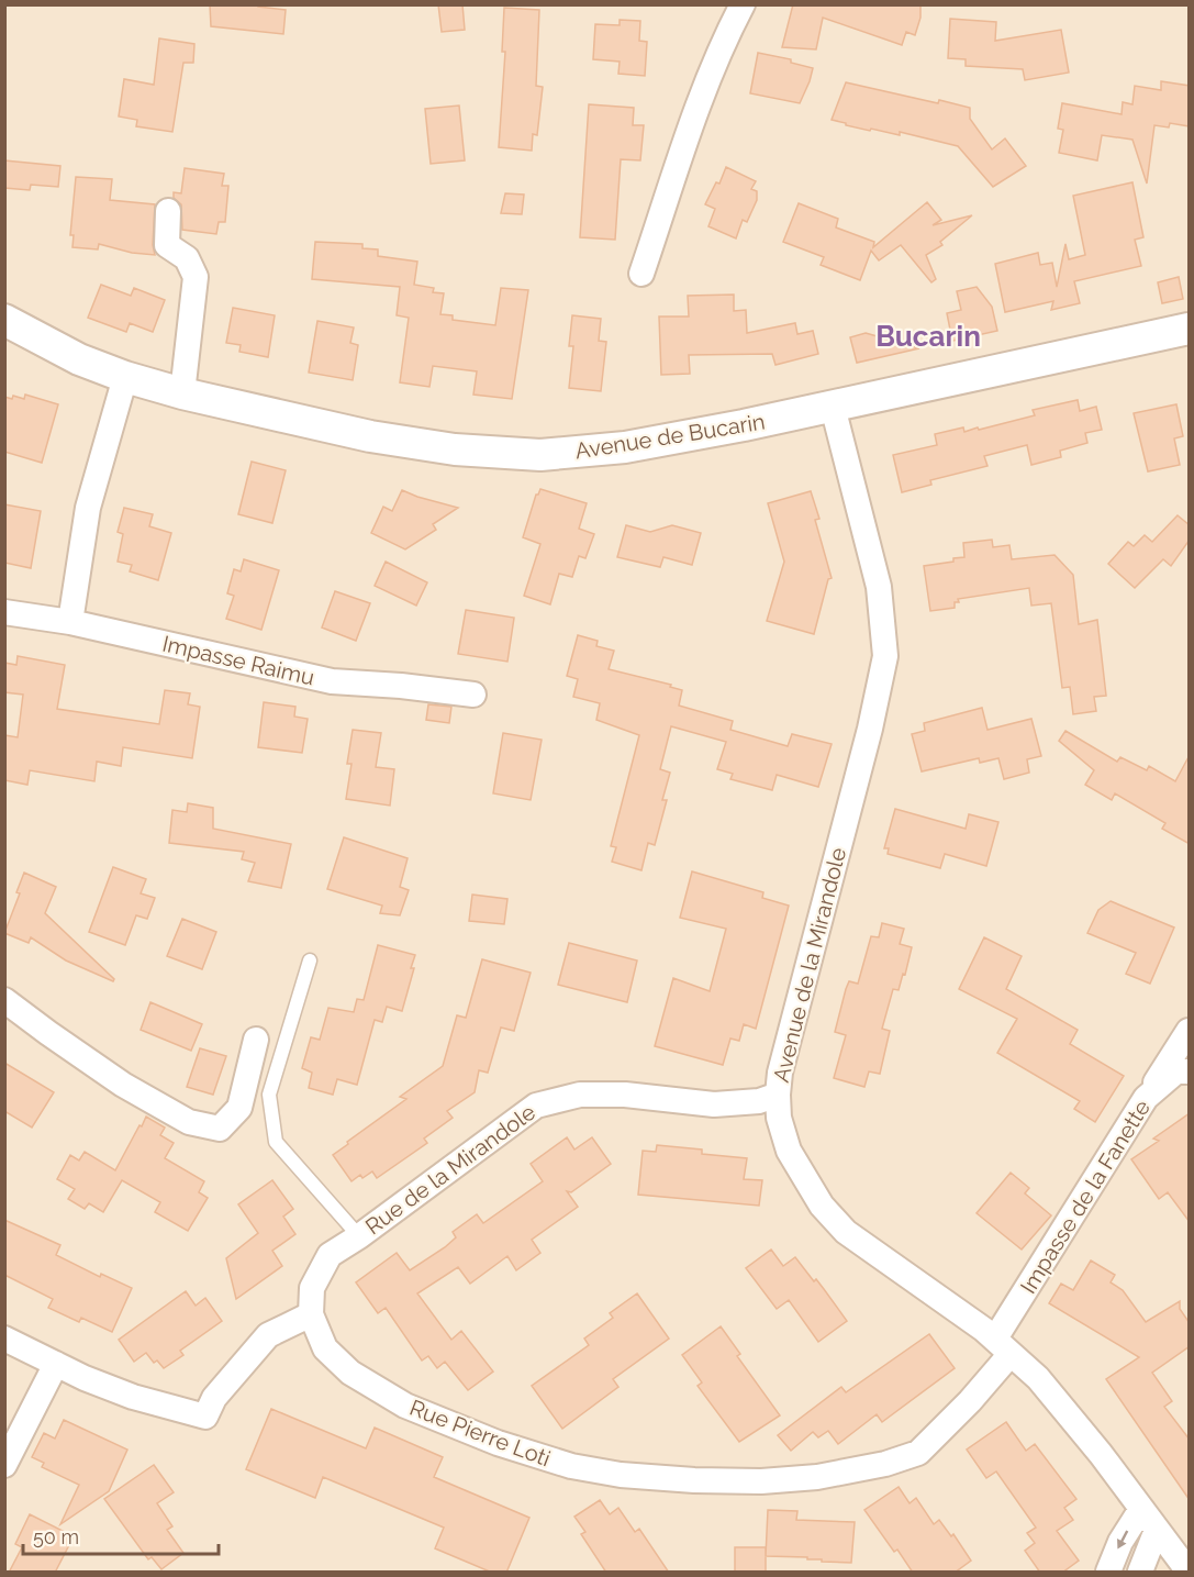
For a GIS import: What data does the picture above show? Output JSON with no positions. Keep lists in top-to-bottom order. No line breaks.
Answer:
{"streets":{"street":["Avenue de Bucarin","Impasse Raimu","Avenue de la Mirandole","Rue de la Mirandole","Impasse de la Fanette","Rue Pierre Loti"]},"crossings":[["Avenue de Bucarin","Avenue de la Mirandole"],["Avenue de la Mirandole","Rue de la Mirandole"],["Avenue de la Mirandole","Impasse de la Fanette"],["Avenue de la Mirandole","Rue Pierre Loti"],["Rue de la Mirandole","Rue Pierre Loti"],["Impasse de la Fanette","Rue Pierre Loti"]],"districts":["Bucarin"],"scale_bar":"50 m"}
